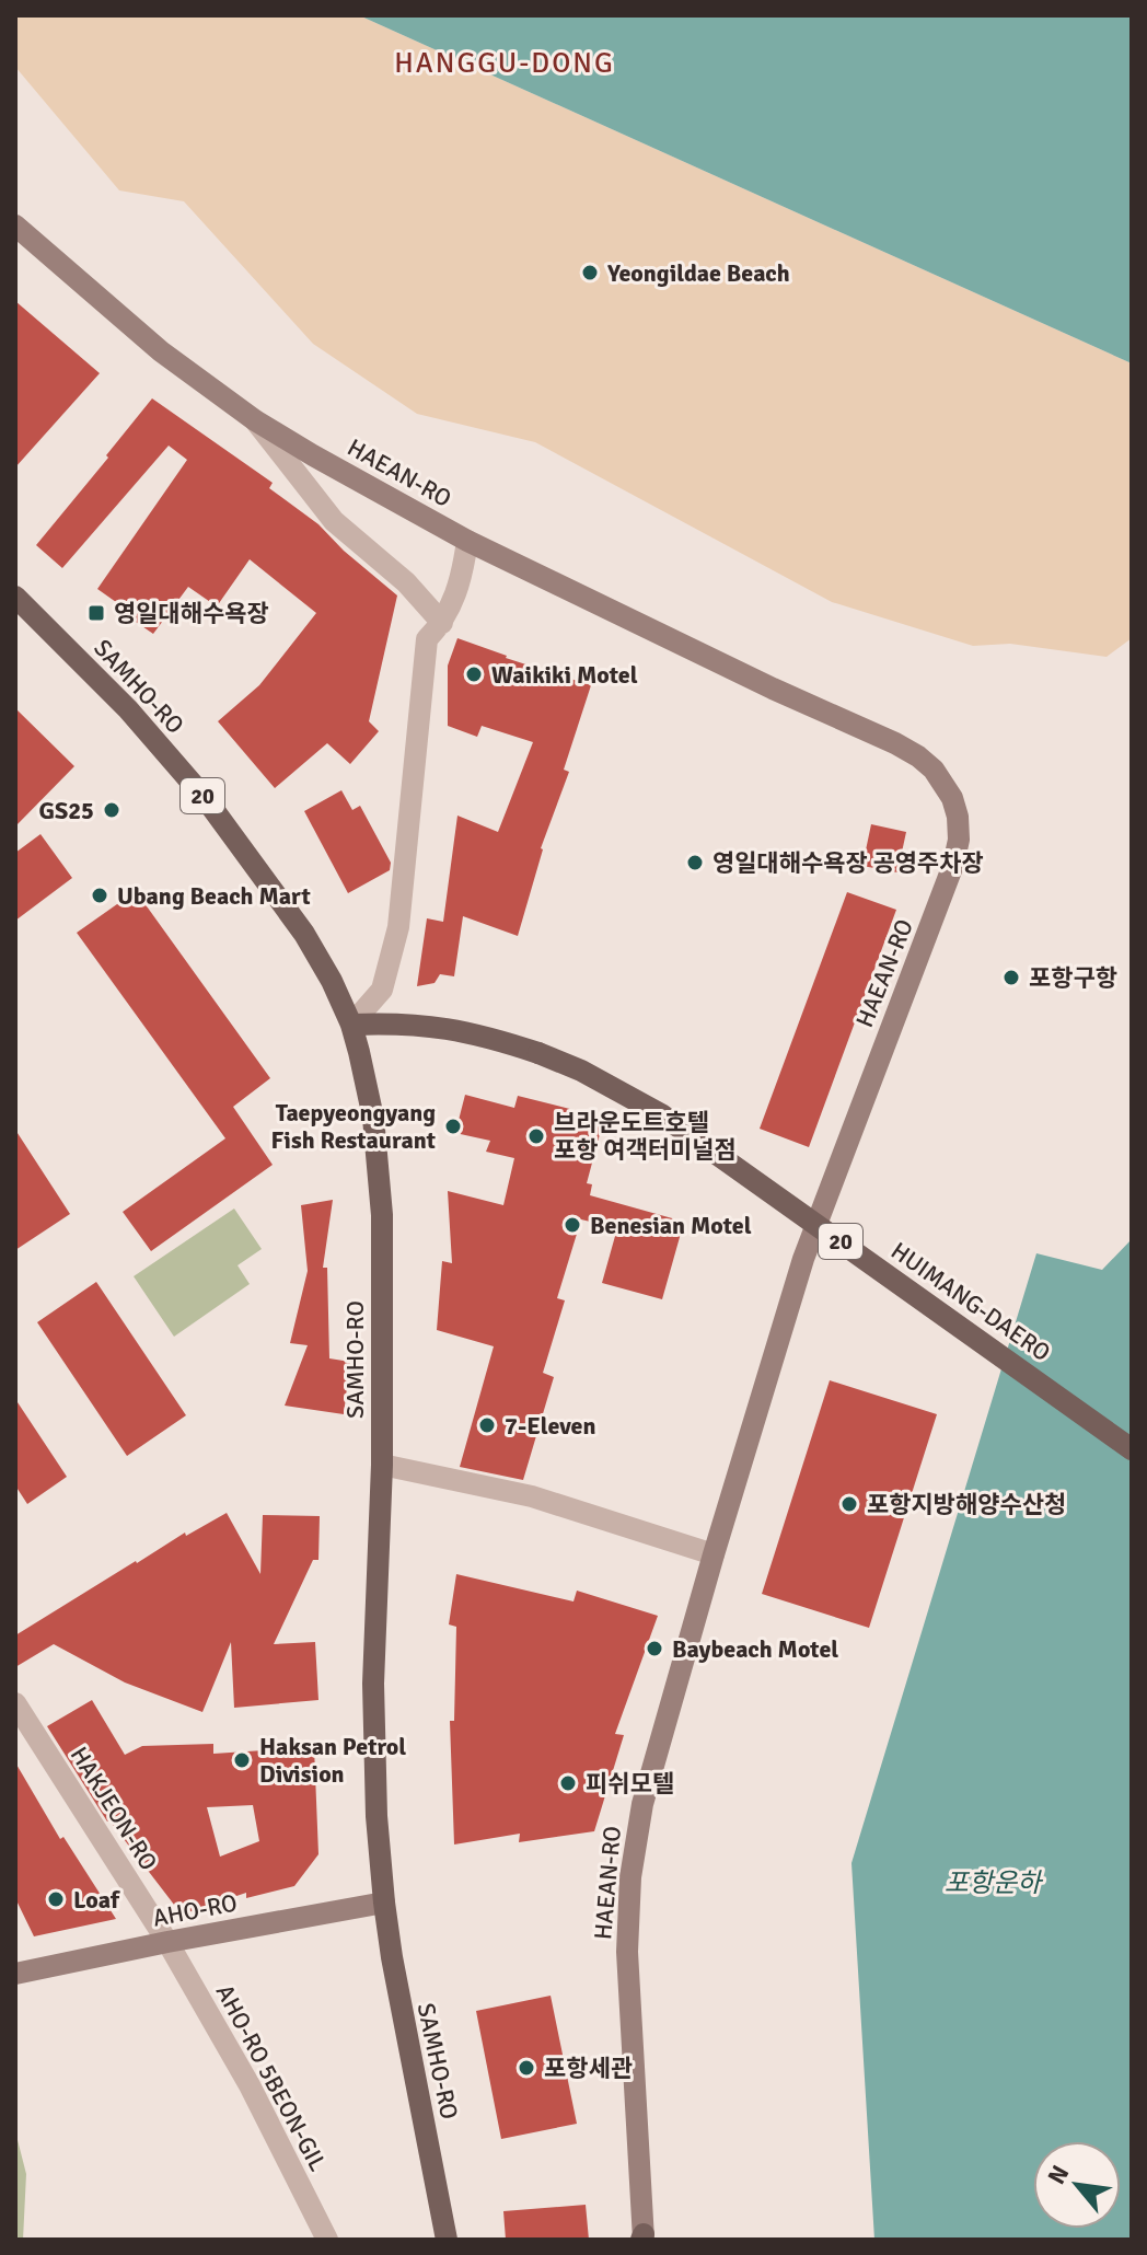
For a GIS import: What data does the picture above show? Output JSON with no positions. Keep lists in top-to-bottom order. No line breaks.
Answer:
{"streets":{"main road":["SAMHO-RO","20","HUIMANG-DAERO"],"street":["HAEAN-RO","HAKJEON-RO","AHO-RO","AHO-RO 5BEON-GIL"]},"crossings":[["SAMHO-RO","HUIMANG-DAERO"],["SAMHO-RO","AHO-RO"],["HAKJEON-RO","AHO-RO"],["HAKJEON-RO","AHO-RO 5BEON-GIL"],["AHO-RO","AHO-RO 5BEON-GIL"]],"districts":["HANGGU-DONG"],"water":["포항운하"],"places":{"other":["Yeongildae Beach","Waikiki Motel","GS25","영일대해수욕장 공영주차장","Ubang Beach Mart","포항구항","Taepyeongyang Fish Restaurant","브라운도트호텔 포항 여객터미널점","Benesian Motel","7-Eleven","포항지방해양수산청","Baybeach Motel","Haksan Petrol Division","피쉬모텔","Loaf","포항세관"],"transit":["영일대해수욕장"]},"north":"top left"}
